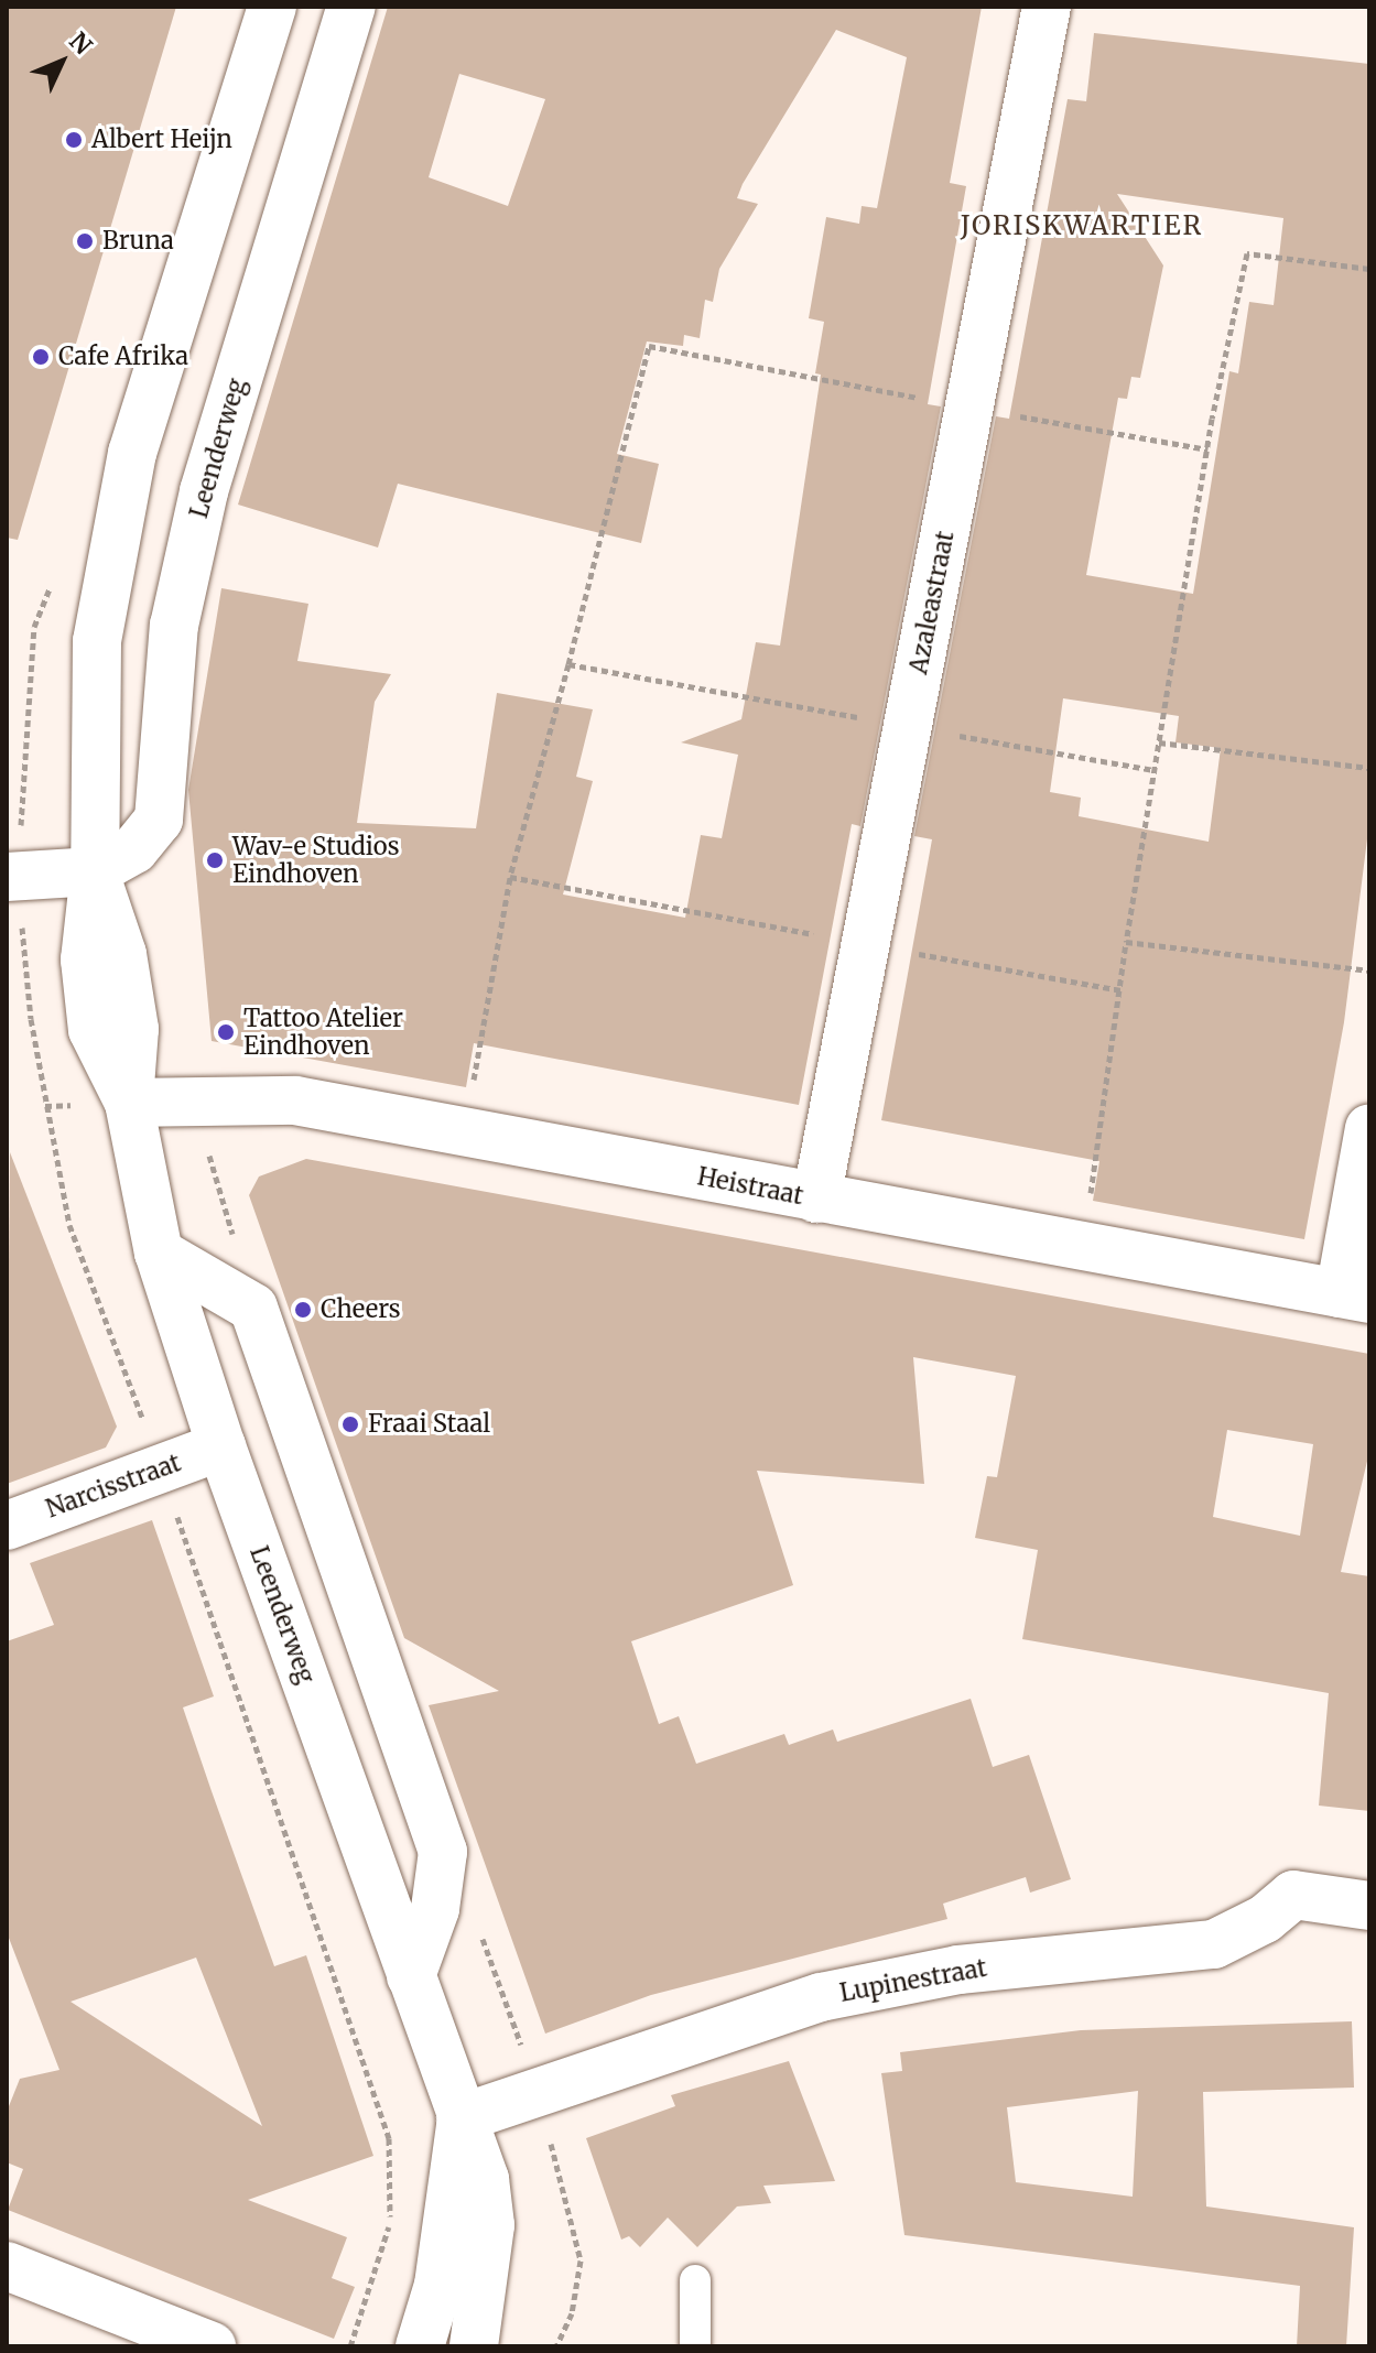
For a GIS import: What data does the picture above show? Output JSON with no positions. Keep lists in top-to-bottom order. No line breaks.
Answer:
{"streets":{"street":["Leenderweg","Azaleastraat","Heistraat","Narcisstraat","Lupinestraat"]},"crossings":[["Leenderweg","Heistraat"],["Leenderweg","Narcisstraat"],["Leenderweg","Lupinestraat"],["Azaleastraat","Heistraat"]],"districts":["JORISKWARTIER"],"places":["Albert Heijn","Bruna","Cafe Afrika","Wav-e Studios Eindhoven","Tattoo Atelier Eindhoven","Cheers","Fraai Staal"],"north":"top right"}
